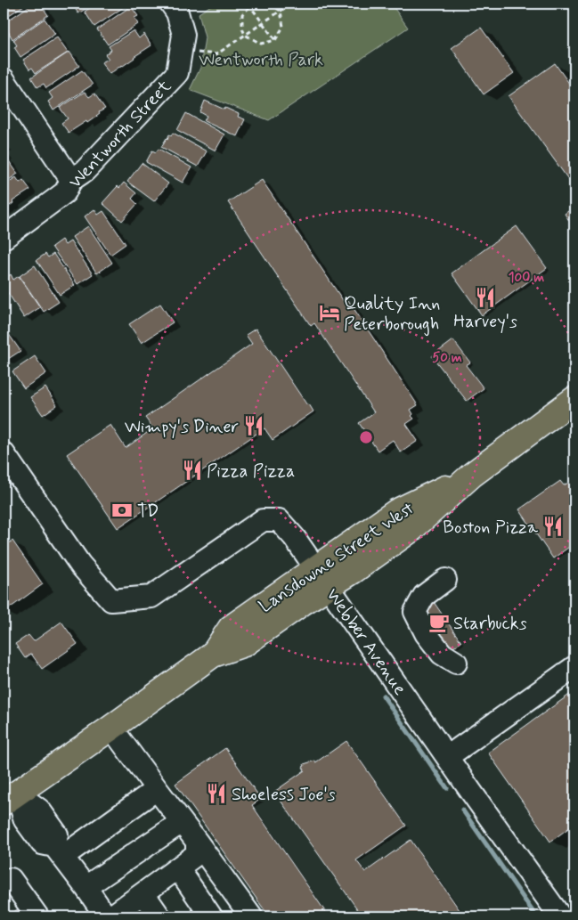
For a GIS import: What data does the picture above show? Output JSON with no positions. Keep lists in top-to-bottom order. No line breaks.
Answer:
{"streets":{"main road":["Lansdowne Street West"],"street":["Wentworth Street","Webber Avenue"]},"crossings":[["Lansdowne Street West","Webber Avenue"]],"parks":["Wentworth Park"],"places":{"restaurant":["Harvey's","Wimpy's Diner","Pizza Pizza","Boston Pizza","Shoeless Joe's"],"hotel":["Quality Inn Peterborough"],"bank":["TD"],"cafe":["Starbucks"]},"rings":["100 m","50 m"]}
